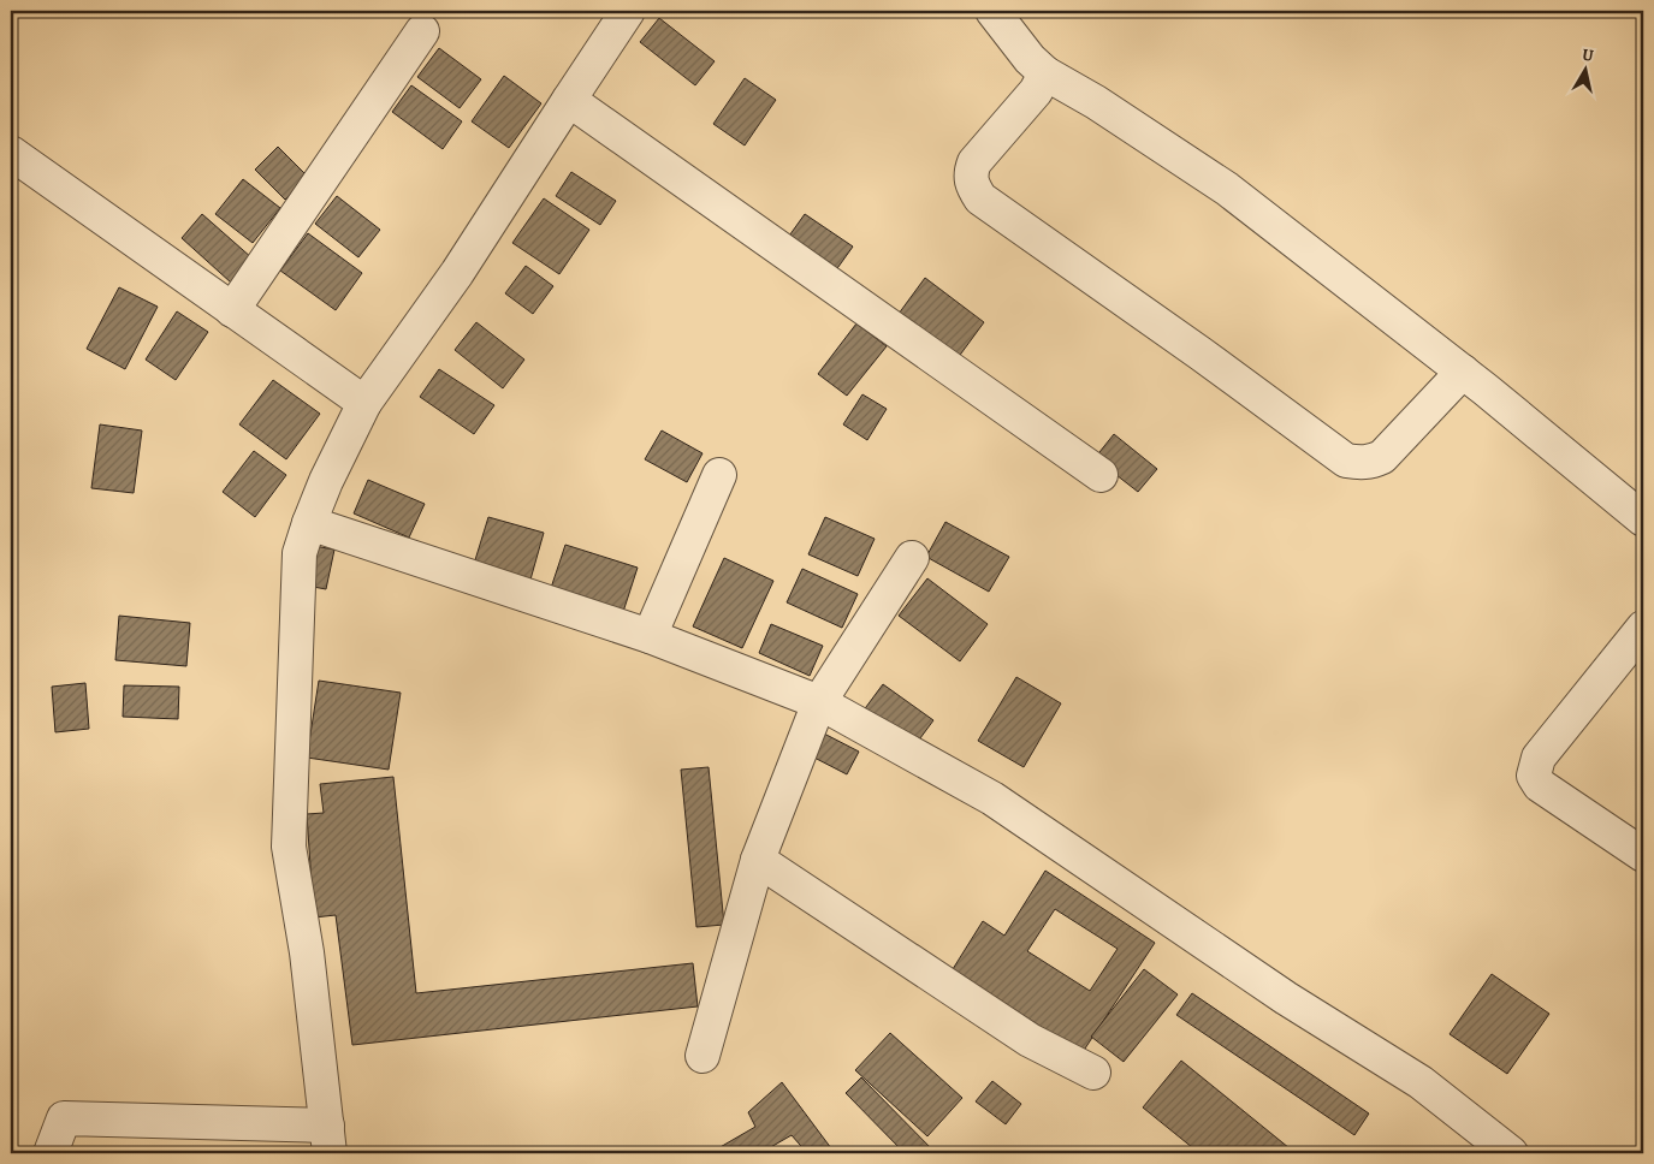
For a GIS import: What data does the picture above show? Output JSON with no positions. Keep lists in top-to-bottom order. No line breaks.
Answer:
{"north":"top"}
